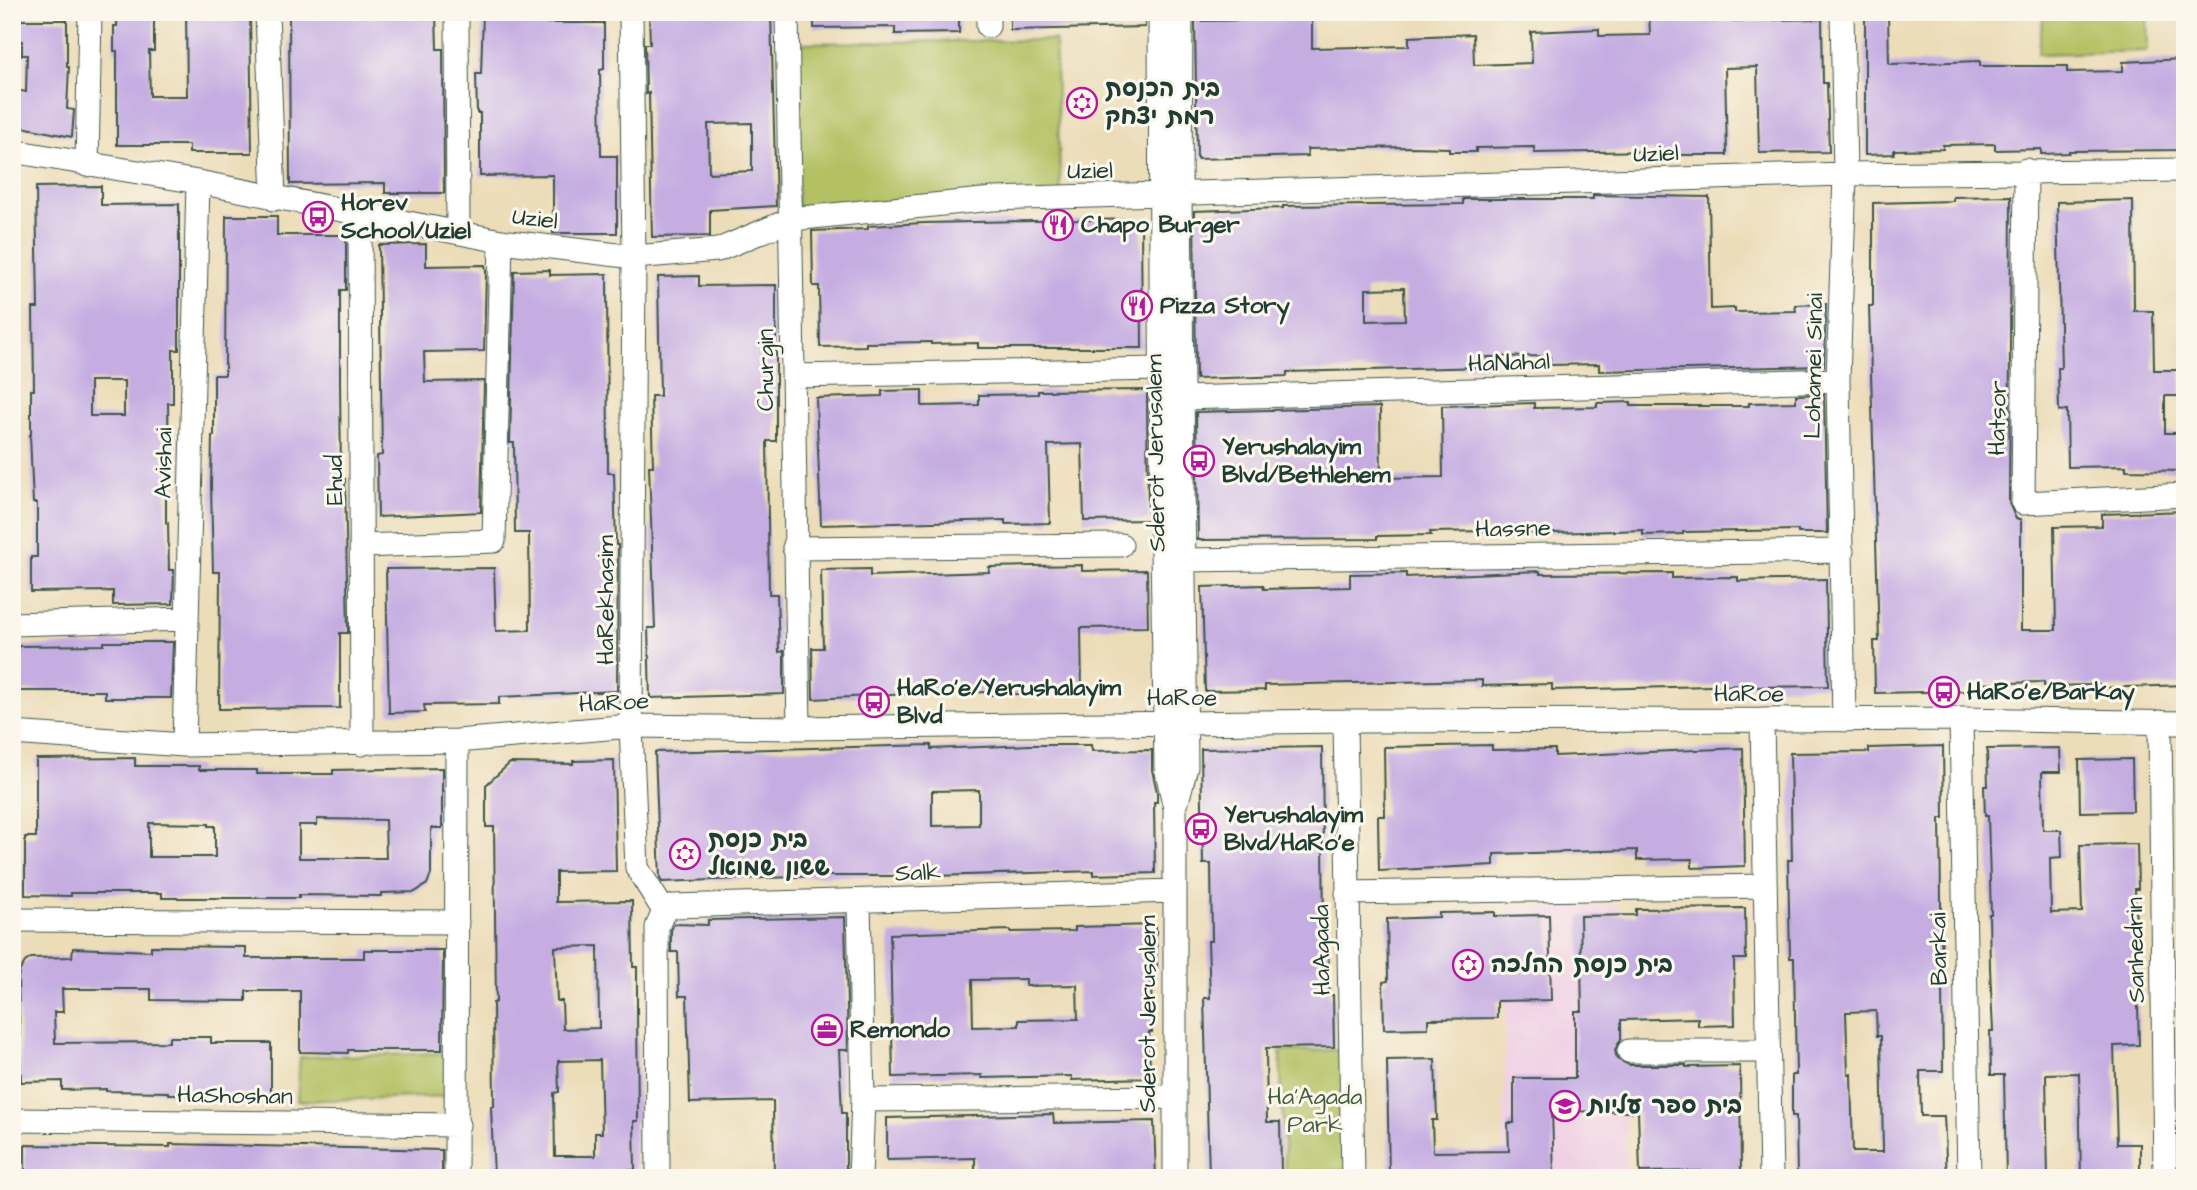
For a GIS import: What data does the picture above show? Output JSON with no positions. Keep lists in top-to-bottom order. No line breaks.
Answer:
{"streets":{"street":["Uziel","HaNahal","Lohamei Sinai","Churgin","Hatsor","Sderot Jerusalem","Avishai","Ehud","Hassne","HaRekhasim","HaRoe","Salk","Barkai","HaAgada","Sanhedrin","HaShoshan"]},"crossings":[["Uziel","Lohamei Sinai"],["Uziel","Churgin"],["Uziel","Hatsor"],["Uziel","Sderot Jerusalem"],["Uziel","Avishai"],["Uziel","Ehud"],["Uziel","HaRekhasim"],["HaNahal","Lohamei Sinai"],["HaNahal","Sderot Jerusalem"],["Lohamei Sinai","Hassne"],["Lohamei Sinai","HaRoe"],["Churgin","HaRoe"],["Sderot Jerusalem","Hassne"],["Sderot Jerusalem","HaRoe"],["Sderot Jerusalem","Salk"],["Avishai","HaRoe"],["Ehud","HaRoe"],["HaRekhasim","HaRoe"],["HaRekhasim","Salk"],["HaRoe","Barkai"],["HaRoe","HaAgada"],["HaRoe","Sanhedrin"]],"parks":["Ha'Agada Park"],"places":{"synagogue":["בית הכנסת רמת יצחק","בית כנסת ששון שמואל","בית כנסת ההלכה"],"bus stop":["Horev School/Uziel","Yerushalayim Blvd/Bethlehem","HaRo'e/Barkay","HaRo'e/Yerushalayim Blvd","Yerushalayim Blvd/HaRo'e"],"restaurant":["Chapo Burger","Pizza Story"],"office":["Remondo"],"school or university":["בית ספר עליות"]}}
